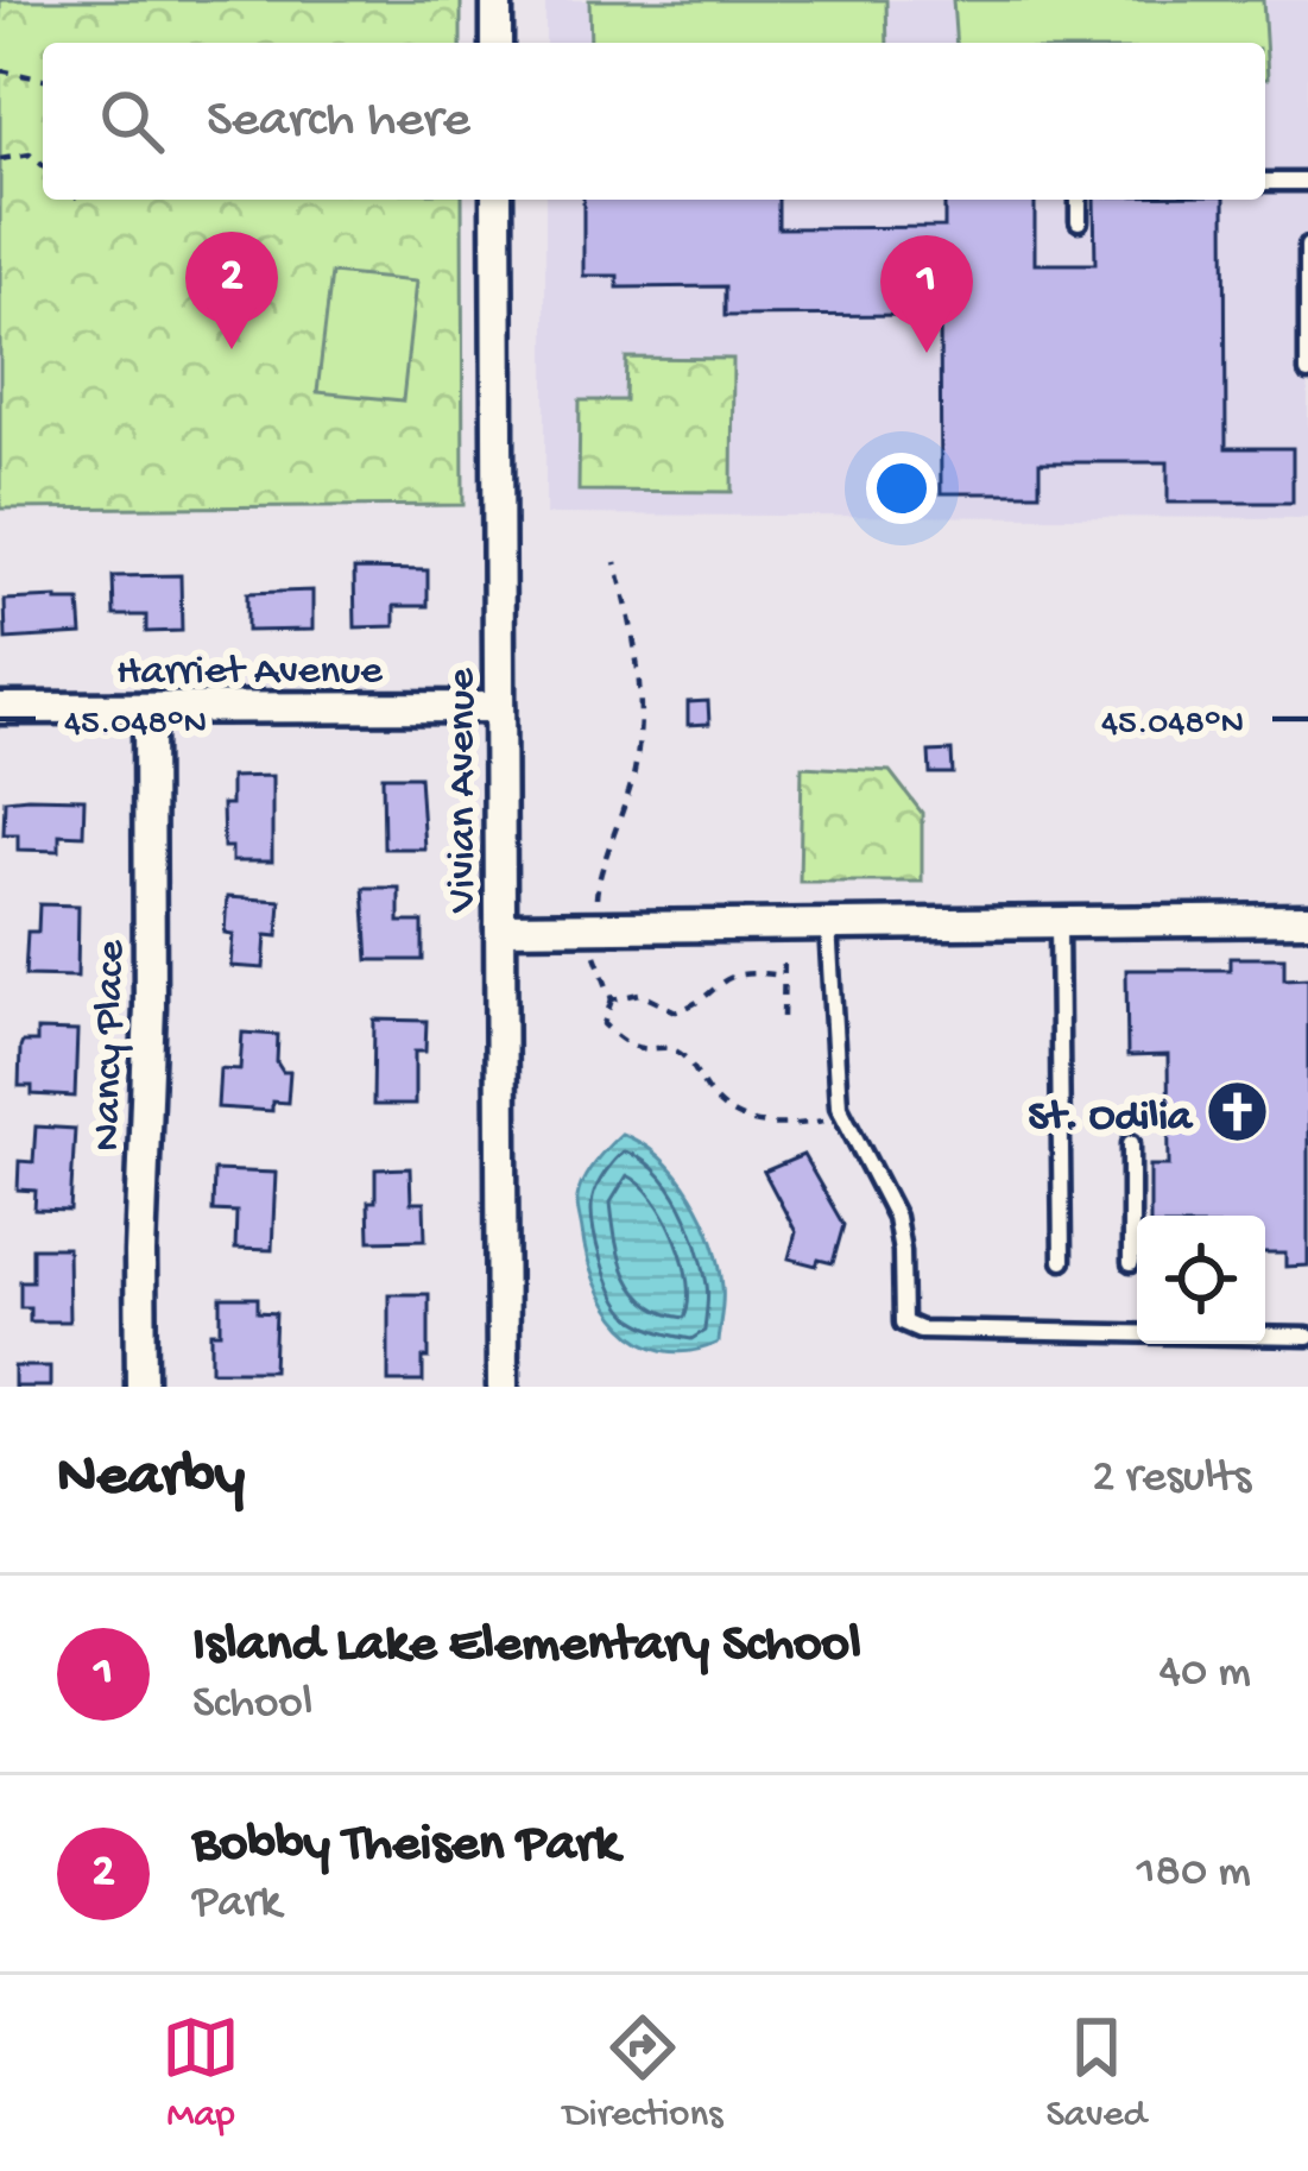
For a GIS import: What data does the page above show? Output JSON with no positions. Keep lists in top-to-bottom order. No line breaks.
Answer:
{"streets":{"street":["Harriet Avenue","Vivian Avenue","Nancy Place"]},"crossings":[["Harriet Avenue","Vivian Avenue"],["Harriet Avenue","Nancy Place"]],"places":{"church":["St. Odilia"]},"page":{"search":"Search here","pins":["2","1"],"heading":["Nearby","2 results"],"list":[{"mark":"1","name":"Island Lake Elementary School","note":"School","value":"40 m"},{"mark":"2","name":"Bobby Theisen Park","note":"Park","value":"180 m"}],"nav":["Map","Directions","Saved"]},"coordinates":["45.048°N"]}
